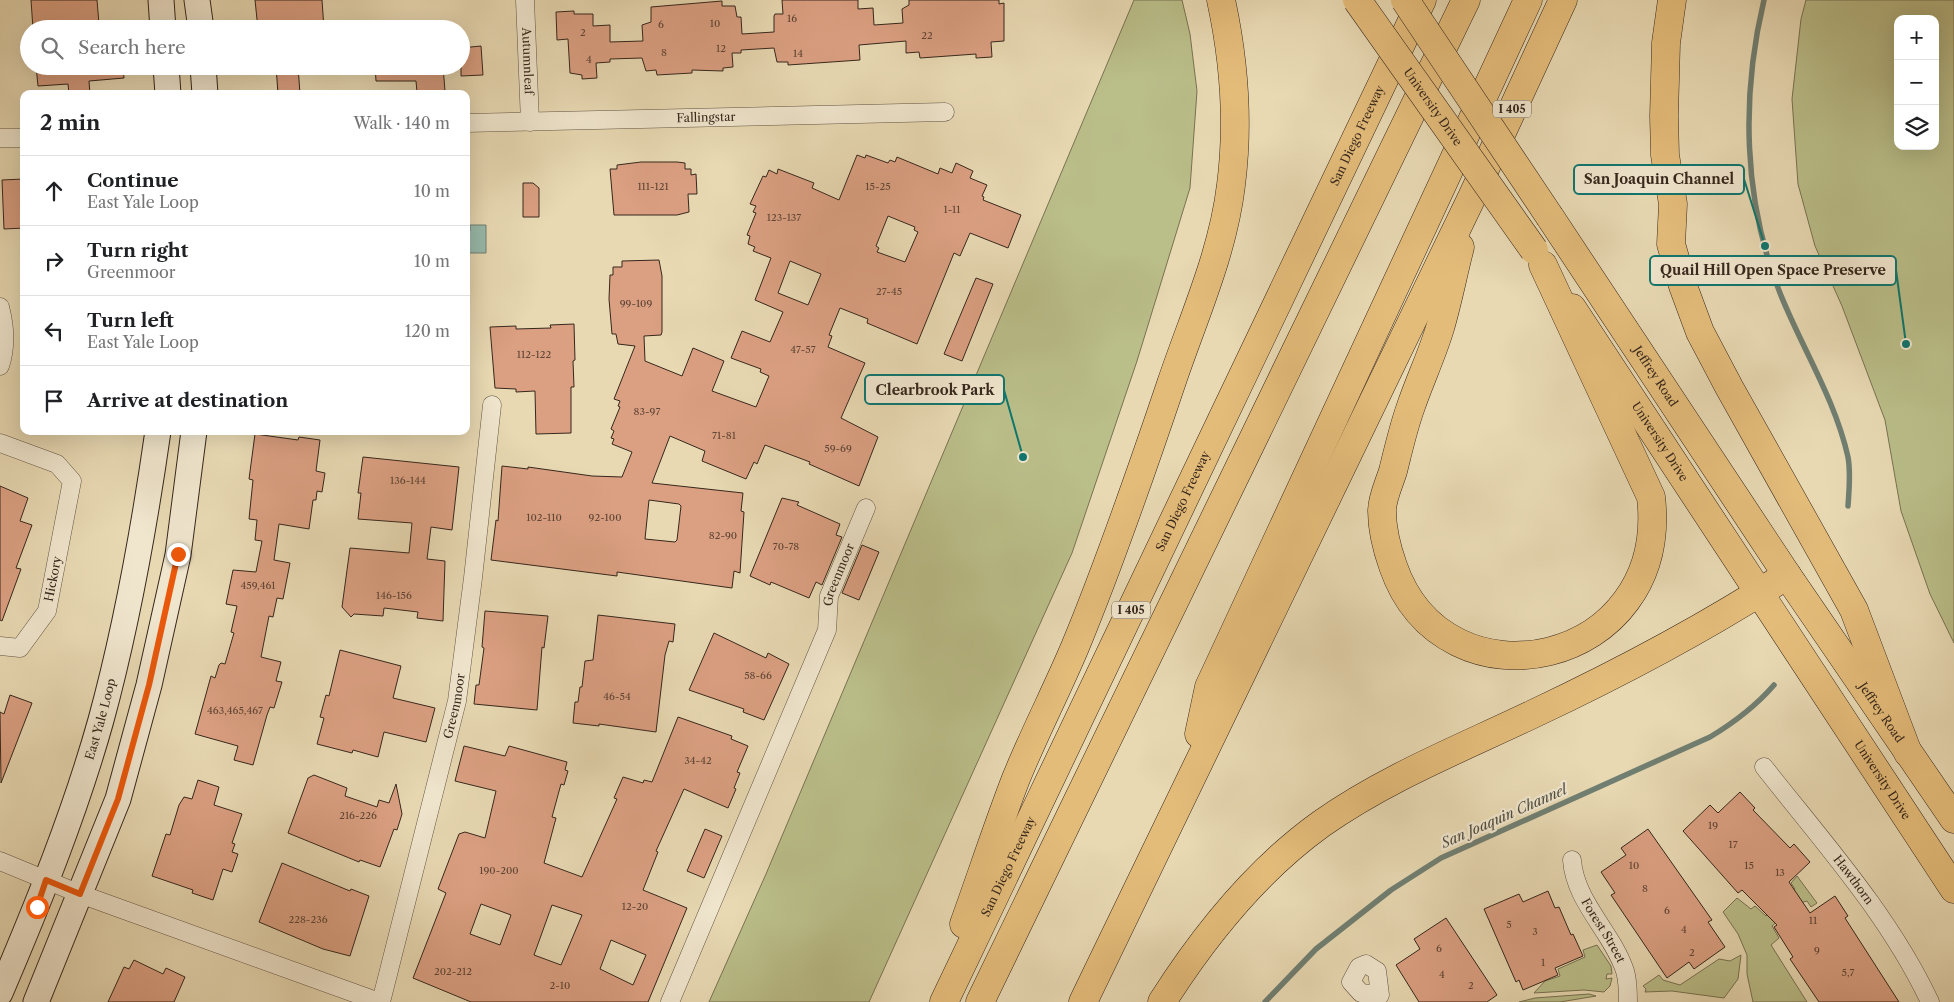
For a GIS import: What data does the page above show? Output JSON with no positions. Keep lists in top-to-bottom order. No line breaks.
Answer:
{"streets":{"main road":["University Drive","I 405","San Diego Freeway","Jeffrey Road","East Yale Loop"],"street":["Autumnleaf","Fallingstar","Greenmoor","Hickory","Hawthorn","Forest Street"]},"crossings":[["Autumnleaf","Fallingstar"],["Greenmoor","East Yale Loop"]],"water":["San Joaquin Channel"],"places":["San Joaquin Channel","Quail Hill Open Space Preserve","Clearbrook Park"],"house_numbers":["16","10","6","2","22","12","8","14","4","111-121","15-25","1-11","123-137","27-45","99-109","47-57","112-122","83-97","71-81","59-69","136-144","102-110","92-100","82-90","70-78","459,461","146-156","58-66","46-54","463,465,467","34-42","216-226","19","17","10","15","190-200","13","8","12-20","6","228-236","11","5","4","3","6","9","2","1","202-212","5,7","4","2-10","2"],"page":{"map_buttons":["+","−"],"search":"Search here","heading":["2 min","Walk · 140 m"],"list":[["Continue","East Yale Loop","10 m"],["Turn right","Greenmoor","10 m"],["Turn left","East Yale Loop","120 m"],"Arrive at destination"]}}
